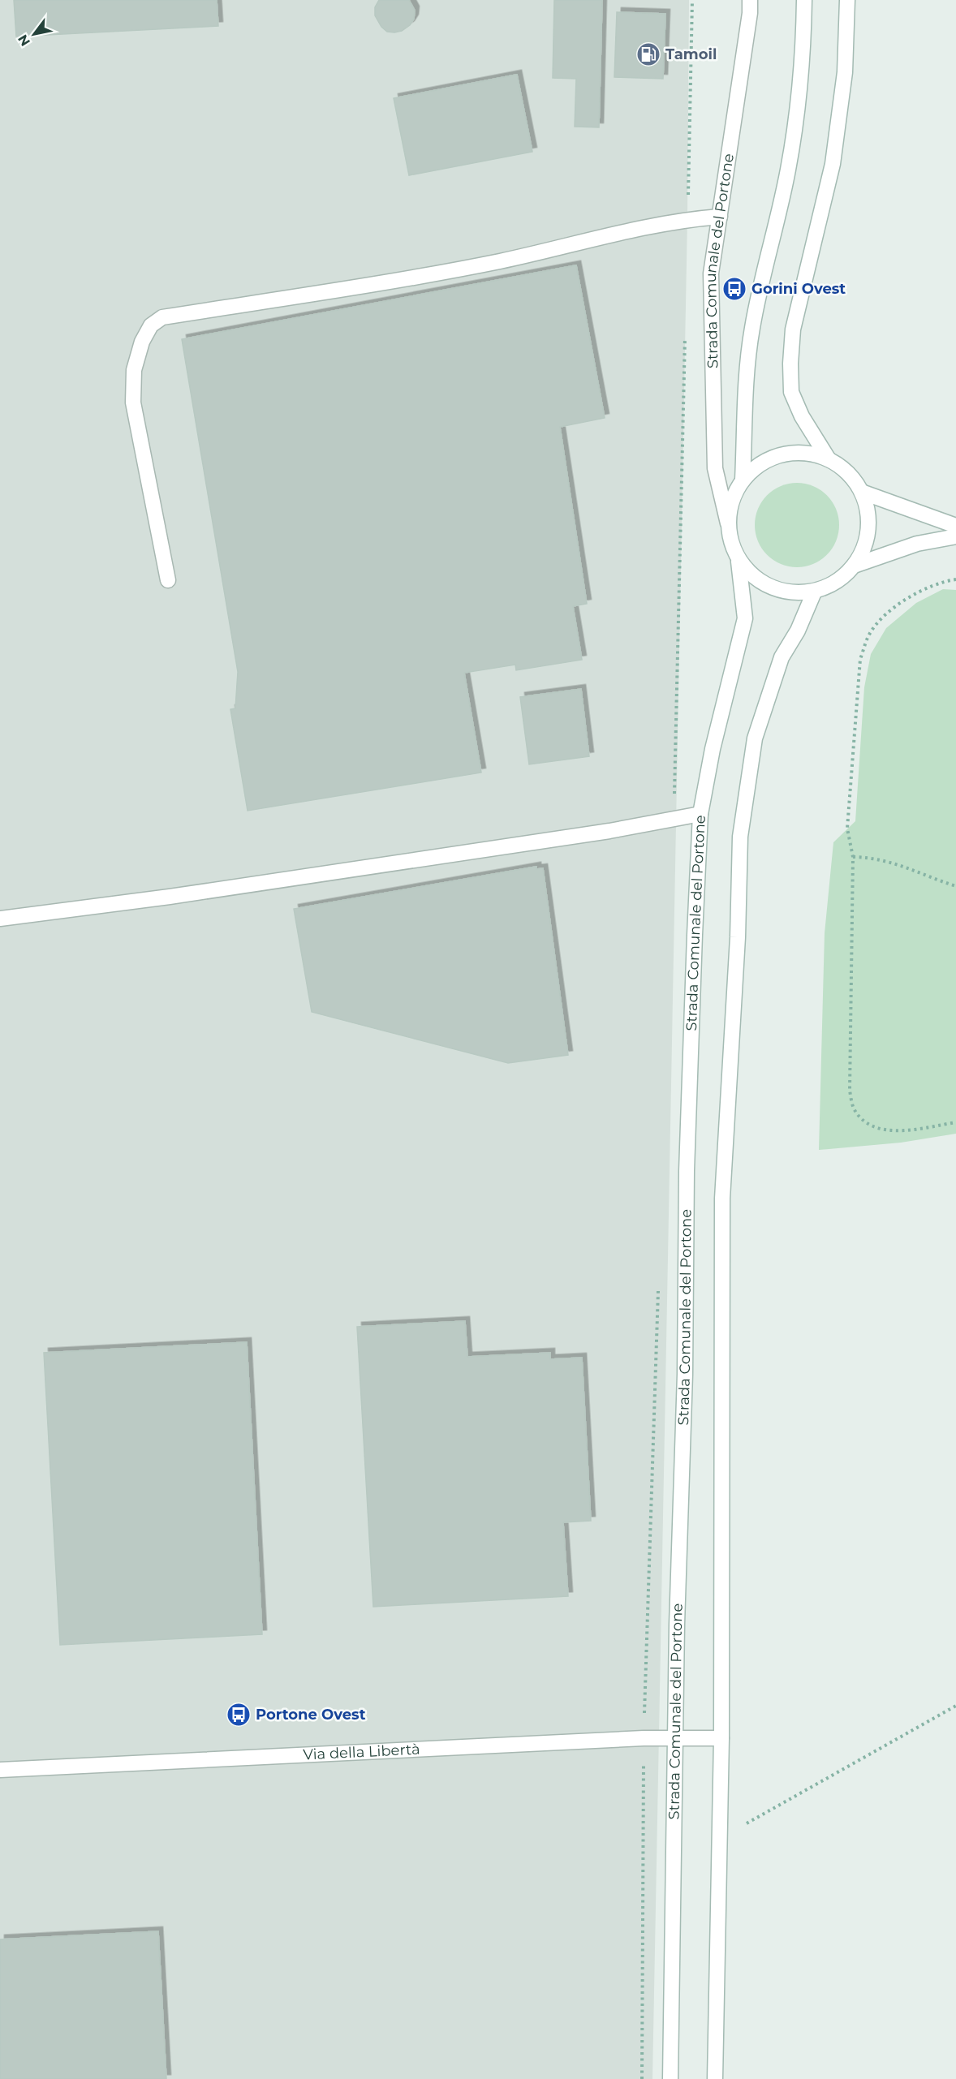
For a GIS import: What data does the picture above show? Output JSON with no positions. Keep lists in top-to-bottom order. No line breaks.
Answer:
{"streets":{"street":["Strada Comunale del Portone","Via della Libertà"]},"crossings":[["Strada Comunale del Portone","Via della Libertà"]],"places":{"fuel station":["Tamoil"],"bus stop":["Gorini Ovest","Portone Ovest"]},"north":"bottom left"}
